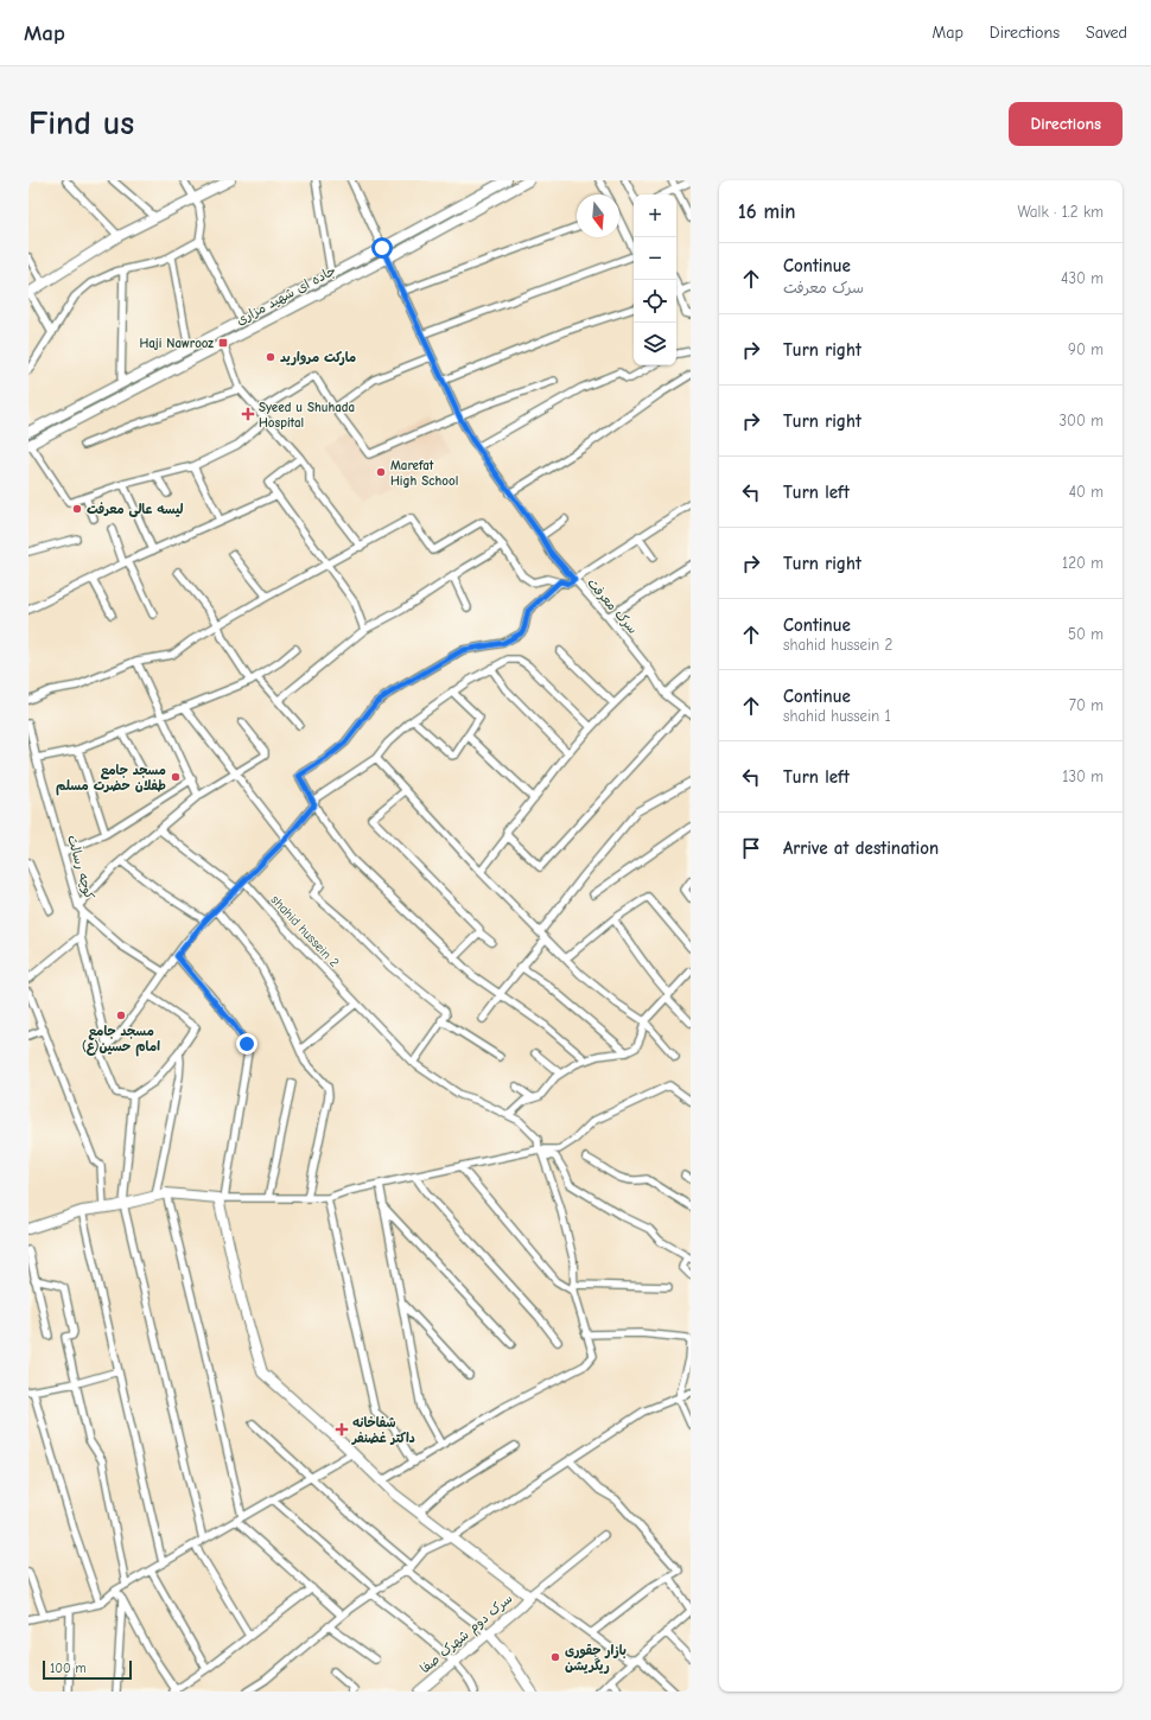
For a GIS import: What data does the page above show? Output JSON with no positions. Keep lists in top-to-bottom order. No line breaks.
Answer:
{"streets":{"street":["جاده ای شهید مزاری","سرک معرفت","کوچه رسالت","shahid hussein 2","سرک دوم شهرک صفا"]},"crossings":[["جاده ای شهید مزاری","سرک معرفت"]],"places":{"transit":["Haji Nawrooz"],"other":["مارکت مروارید","Marefat High School","لیسه عالی معرفت","مسجد جامع طفلان حضرت مسلم","مسجد جامع امام حسین(ع)","بازار چقوری ریگریشن"],"health":["Syeed u Shuhada Hospital","شفاخانه داکتر غضنفر"]},"scale_bar":"100 m","north":"bottom","page":{"header":"Map","nav":["Map","Directions","Saved"],"buttons":"Directions","title":"Find us","heading":["16 min","Walk · 1.2 km"],"map_buttons":["+","−"],"list":[["Continue","سرک معرفت","430 m"],["Turn right","90 m"],["Turn right","300 m"],["Turn left","40 m"],["Turn right","120 m"],["Continue","shahid hussein 2","50 m"],["Continue","shahid hussein 1","70 m"],["Turn left","130 m"],"Arrive at destination"],"scale":"100 m"}}
